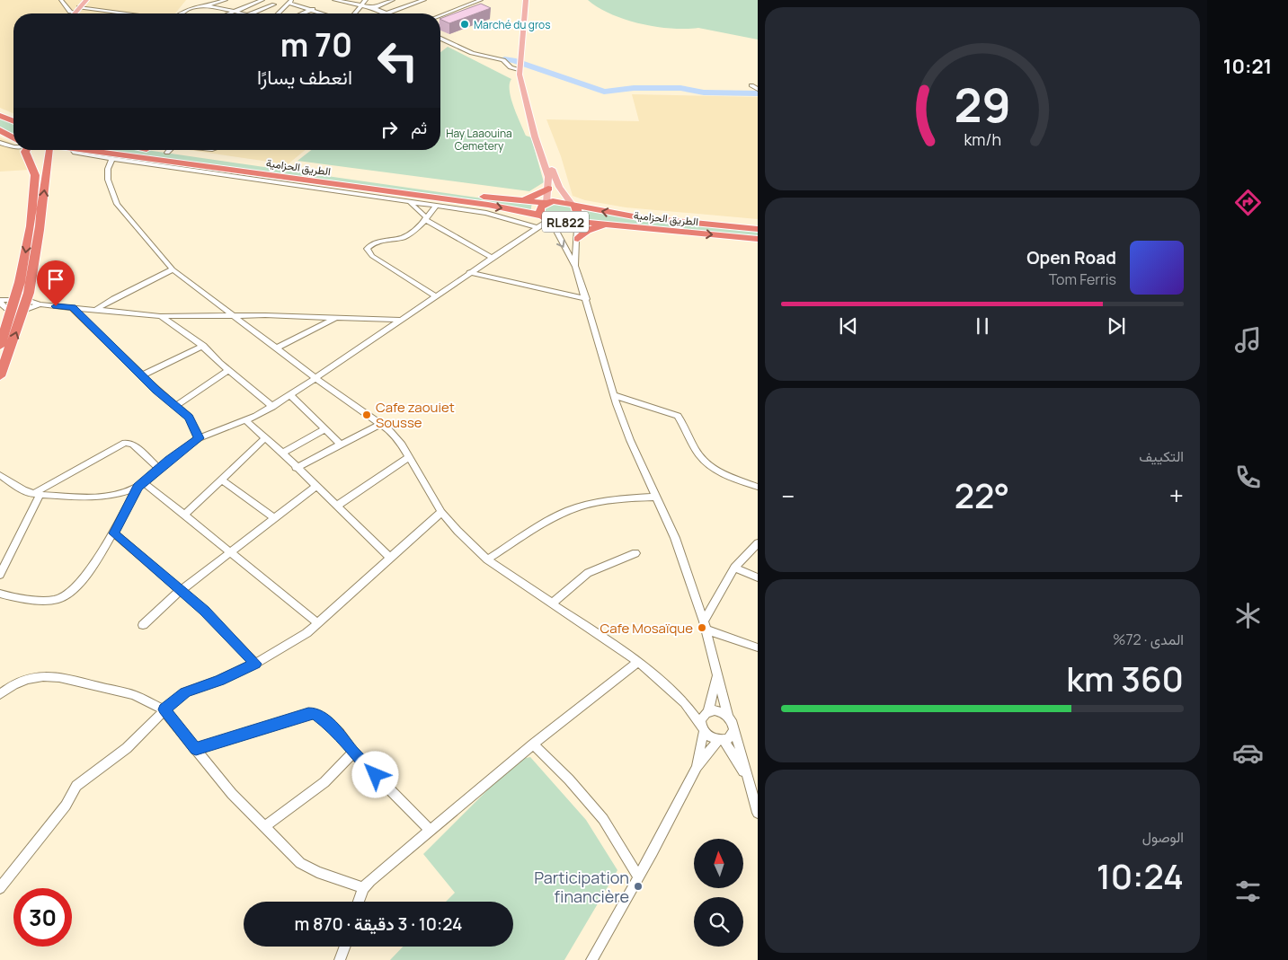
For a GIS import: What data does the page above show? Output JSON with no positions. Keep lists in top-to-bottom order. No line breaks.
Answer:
{"streets":{"highway":["الطريق الحزامية","RL822"]},"crossings":[["الطريق الحزامية","RL822"]],"parks":["Hay Laaouina Cemetery"],"places":["Marché du gros","Cafe zaouiet Sousse","Cafe Mosaïque","Participation financière"],"north":"top","page":{"tabs":"10:21","turn":["70 m","انعطف يسارًا"],"then":"ثم","song":["Open Road","Tom Ferris"],"tile":["التكييف",["المدى · 72%","360 km"],["الوصول","10:24"]],"heat":["−","22°","+"],"limit":"30","trip":"10:24 · 3 دقيقة · 870 m","gauge":["29","km/h"]}}
